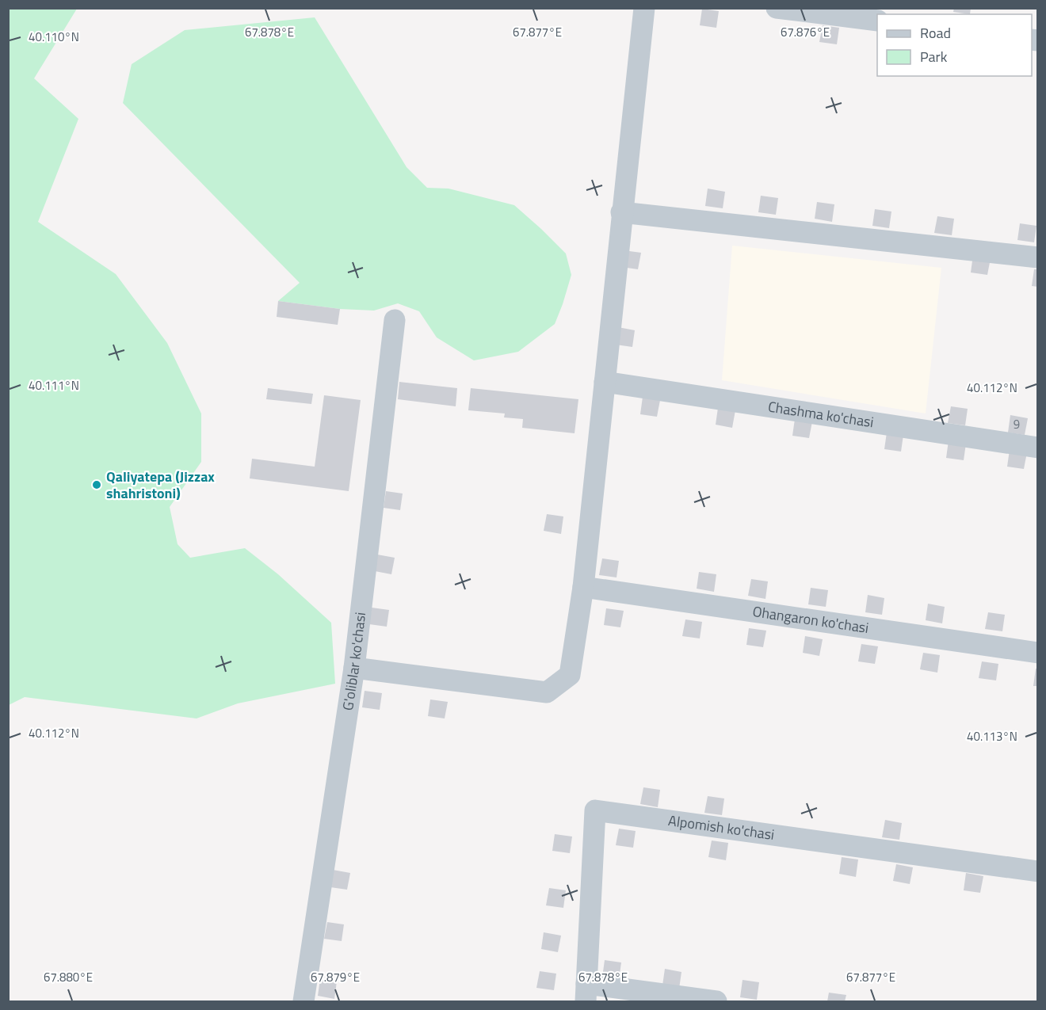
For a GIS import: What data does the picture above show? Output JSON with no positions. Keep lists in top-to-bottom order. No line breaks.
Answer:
{"streets":{"street":["Chashma ko'chasi","Ohangaron ko'chasi","G'oliblar ko'chasi","Alpomish ko'chasi"]},"places":["Qaliyatepa (Jizzax shahristoni)"],"house_numbers":["9"],"legend":["Road","Park"],"coordinates":["67.878°E","67.877°E","67.876°E","40.110°N","40.111°N","40.112°N","40.113°N","67.880°E","67.879°E"]}
